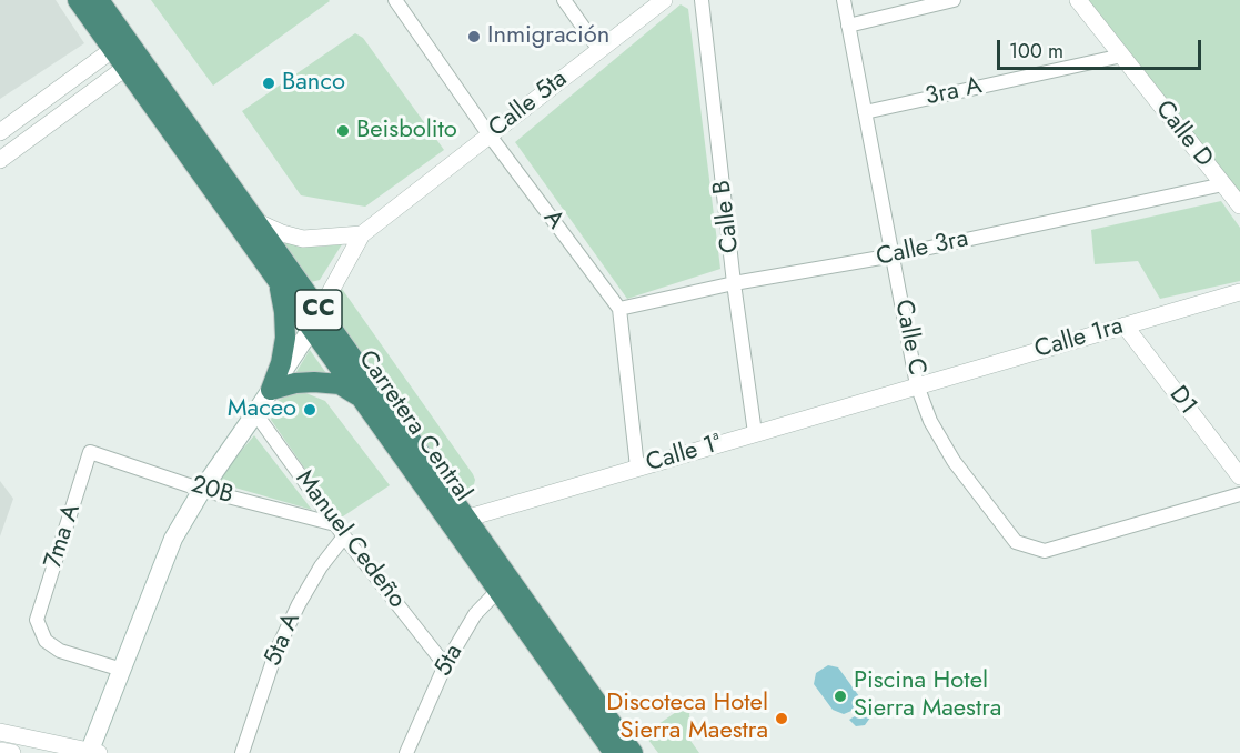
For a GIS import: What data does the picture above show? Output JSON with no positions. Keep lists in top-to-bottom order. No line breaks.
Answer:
{"streets":{"highway":["CC","Carretera Central"],"street":["3ra A","Calle 5ta","Calle D","Calle B","A","Calle 3ra","Calle C","Calle 1ra","D1","Calle 1ª","20B","7ma A","Manuel Cedeño","5ta A","5ta"]},"crossings":[["3ra A","Calle D"],["3ra A","Calle C"],["Calle 5ta","A"],["Calle D","Calle 3ra"],["Calle B","Calle 3ra"],["Calle B","Calle 1ª"],["A","Calle 3ra"],["Calle 3ra","Calle C"],["Calle C","Calle 1ra"],["Calle C","Calle 1ª"],["Calle 1ra","D1"],["Calle 1ra","Calle 1ª"],["Carretera Central","Calle 1ª"],["Carretera Central","5ta"],["20B","7ma A"],["20B","Manuel Cedeño"],["Manuel Cedeño","5ta A"],["Manuel Cedeño","5ta"]],"places":["Inmigración","Banco","Beisbolito","Maceo","Piscina Hotel Sierra Maestra","Discoteca Hotel Sierra Maestra"],"scale_bar":"100 m"}
